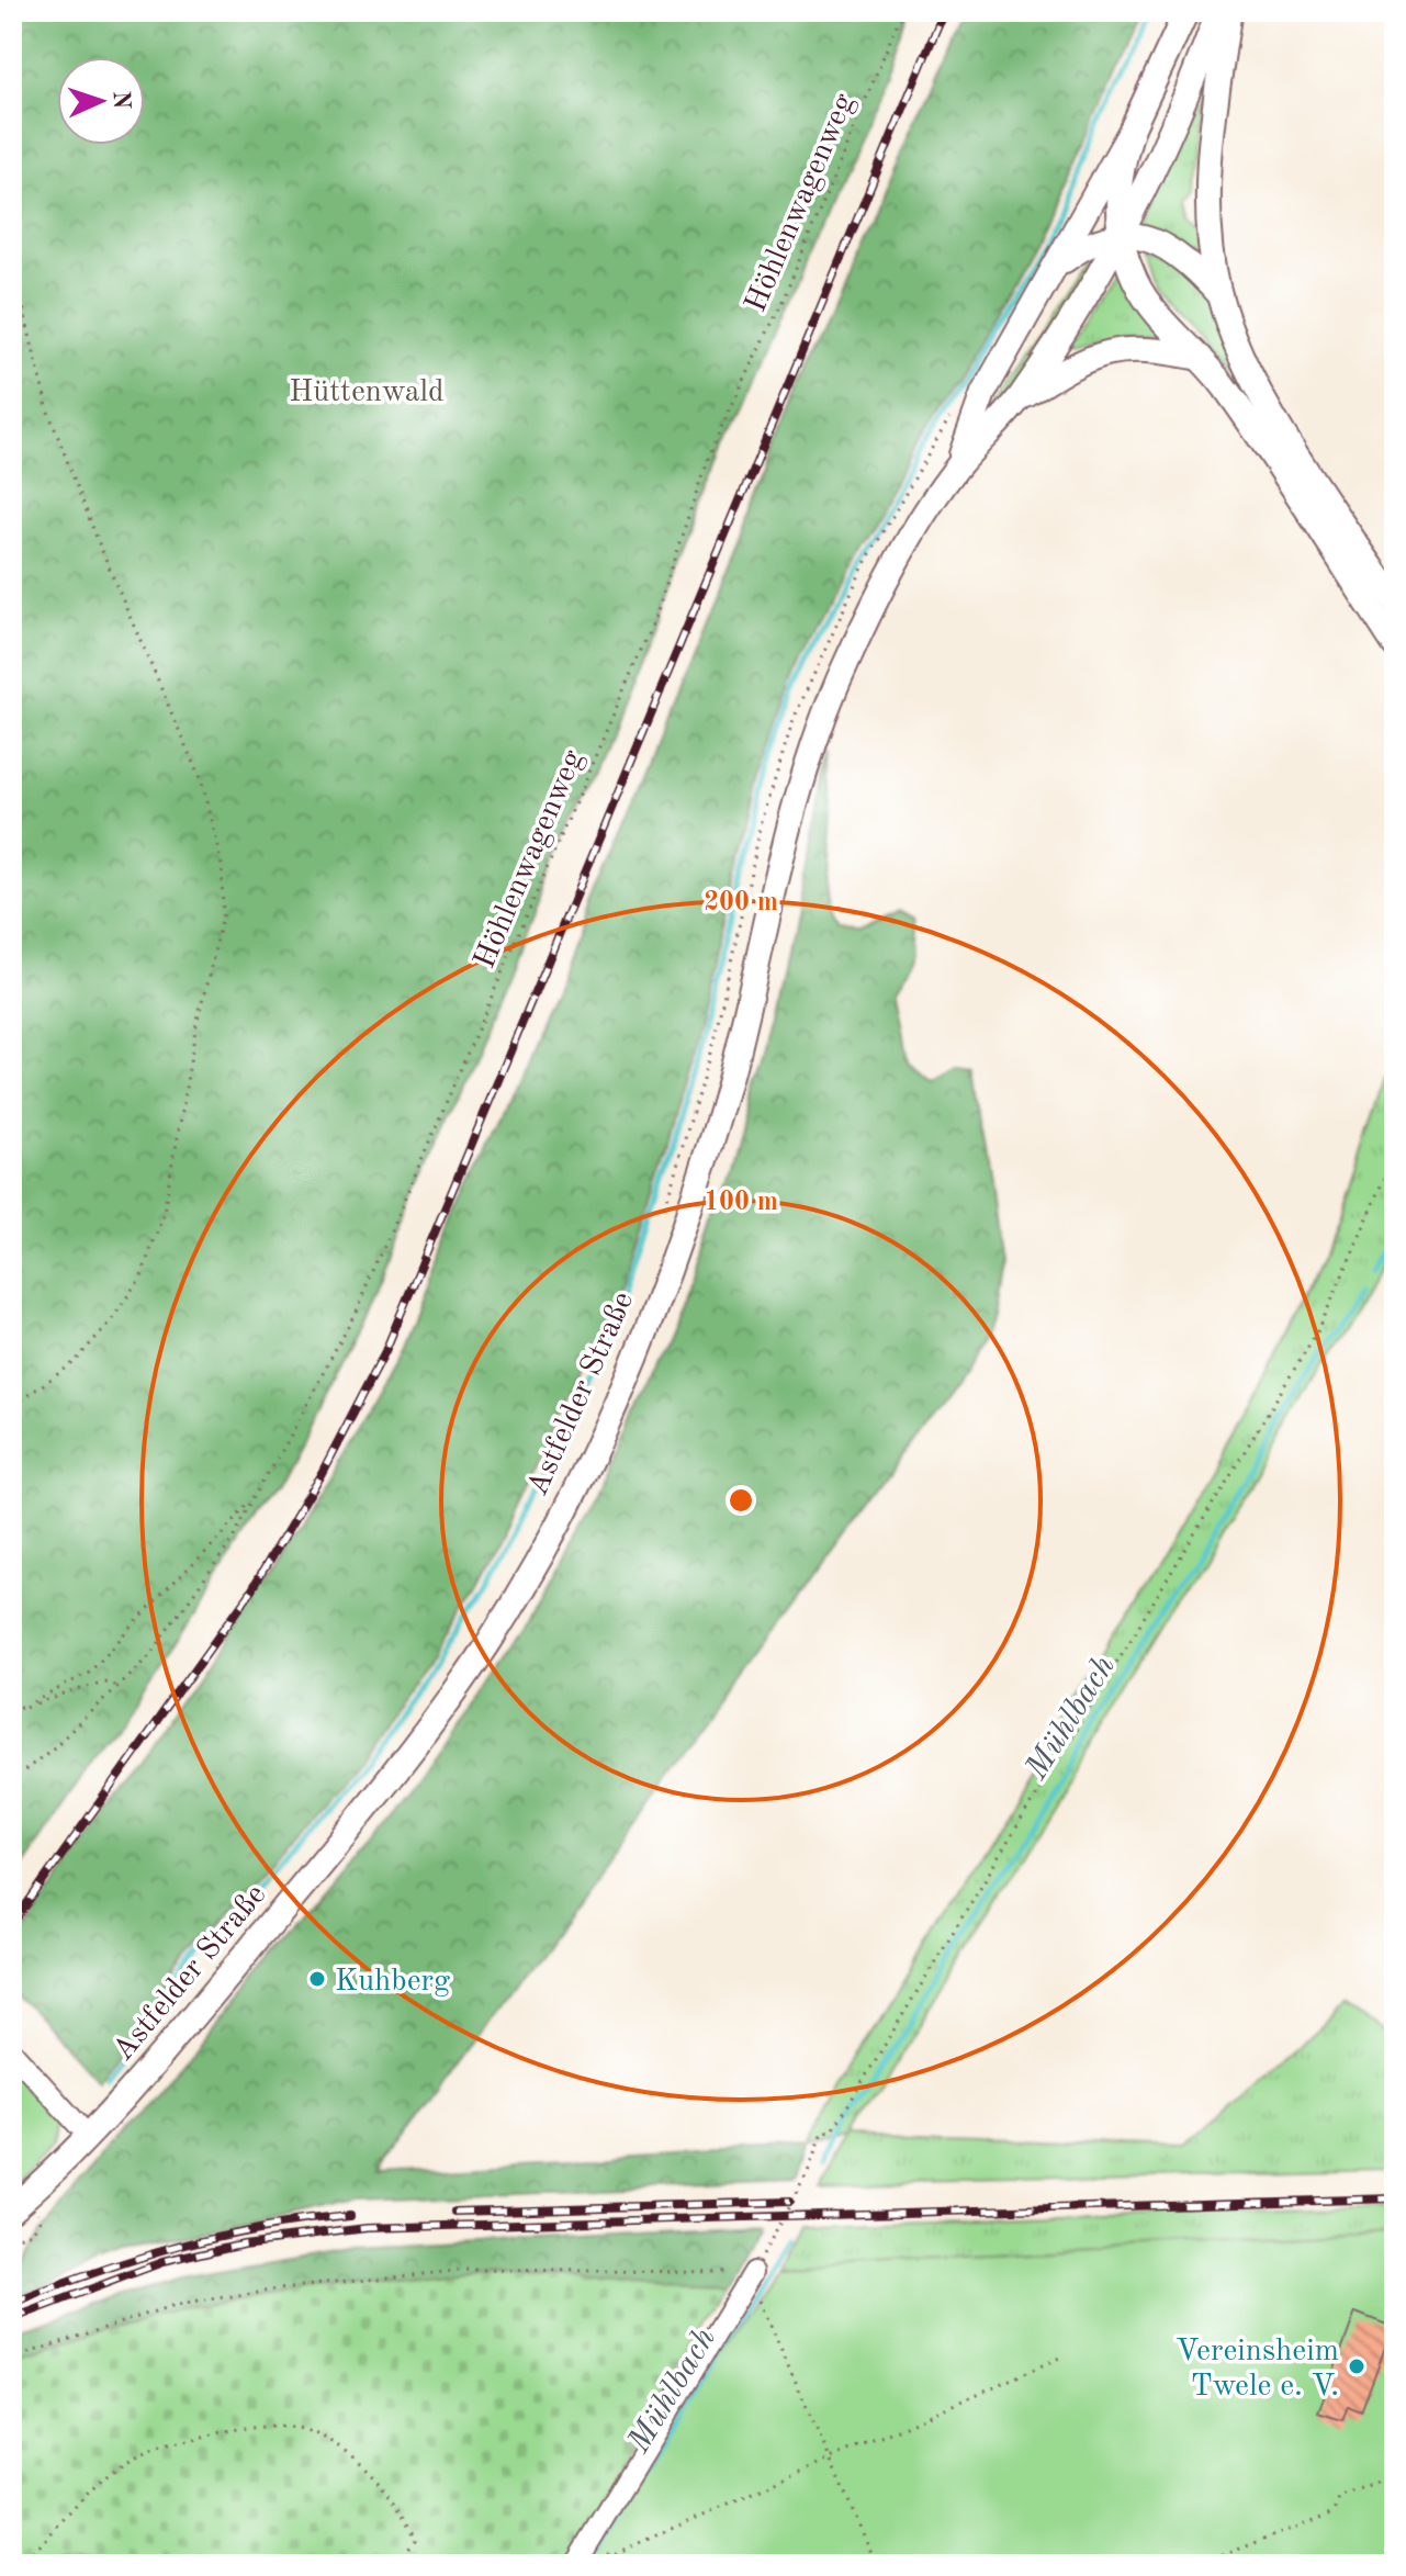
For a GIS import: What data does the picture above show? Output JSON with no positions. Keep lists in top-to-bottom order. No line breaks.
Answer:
{"streets":{"main road":["Astfelder Straße"],"path":["Höhlenwagenweg"]},"water":["Mühlbach"],"parks":["Hüttenwald"],"places":["Kuhberg","Vereinsheim Twele e. V."],"north":"right","rings":["200 m","100 m"]}
